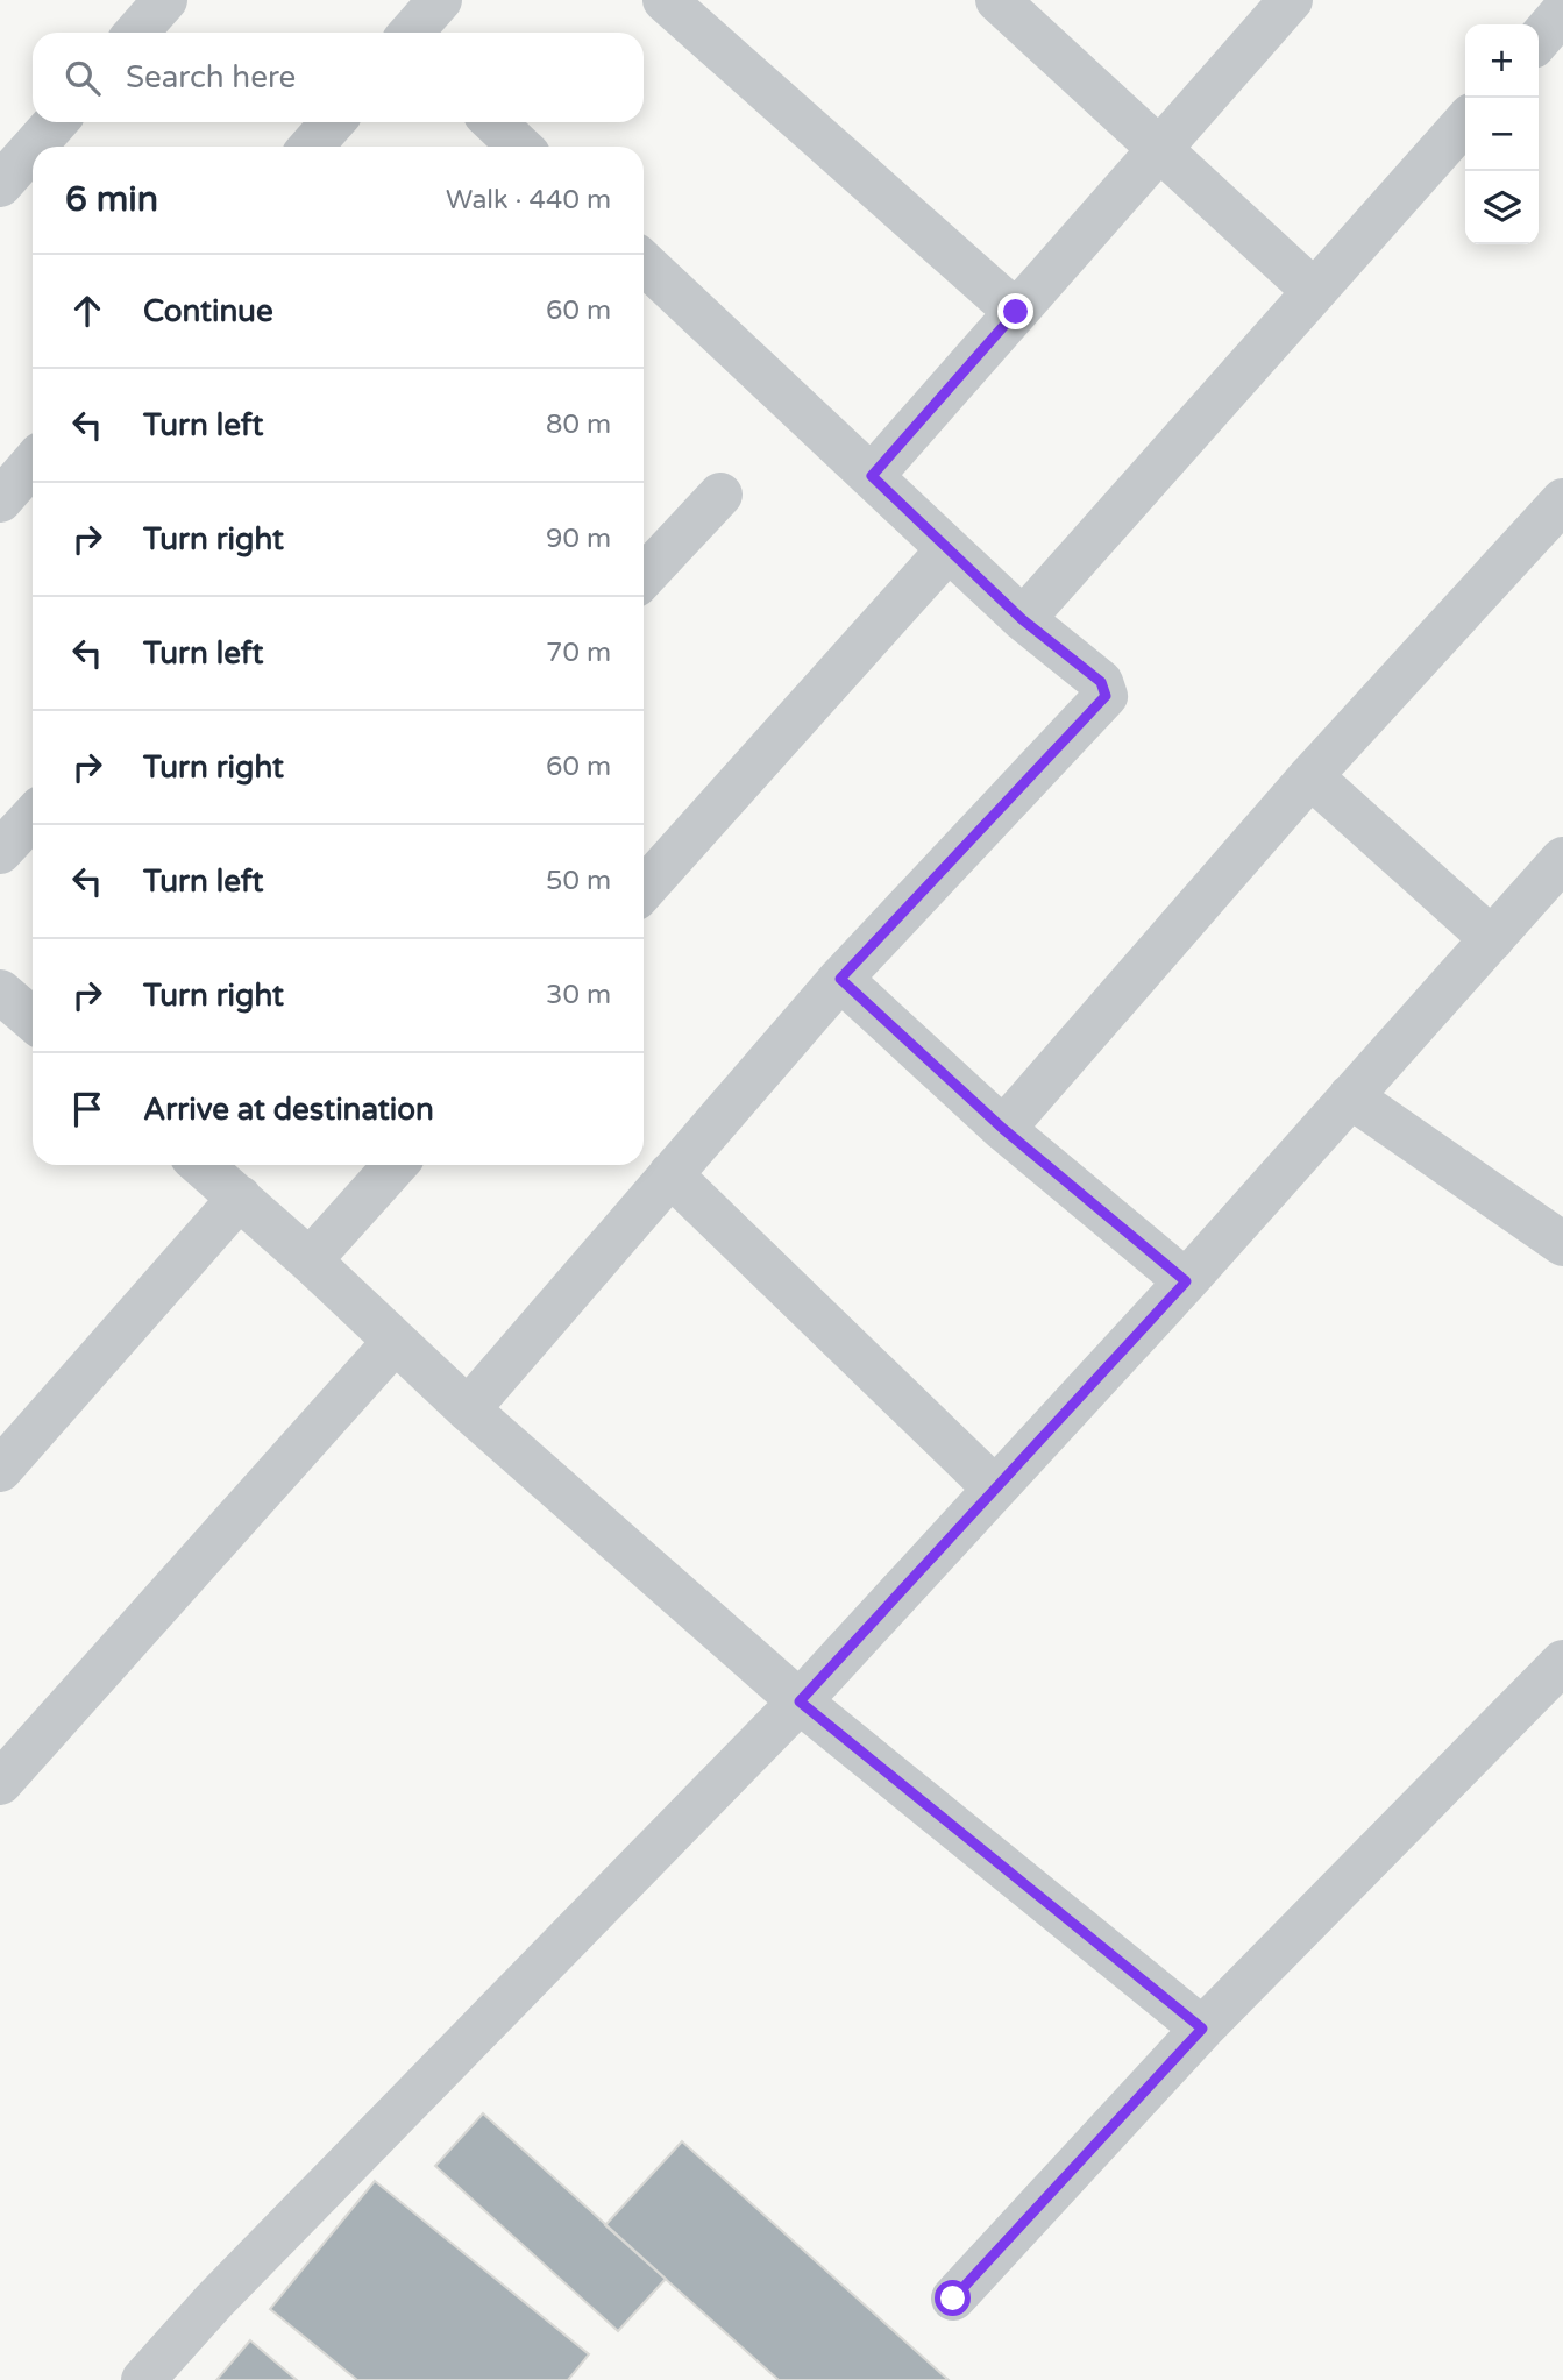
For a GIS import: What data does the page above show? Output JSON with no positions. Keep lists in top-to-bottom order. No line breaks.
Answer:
{"page":{"map_buttons":["+","−"],"search":"Search here","heading":["6 min","Walk · 440 m"],"list":[["Continue","60 m"],["Turn left","80 m"],["Turn right","90 m"],["Turn left","70 m"],["Turn right","60 m"],["Turn left","50 m"],["Turn right","30 m"],"Arrive at destination"]}}
